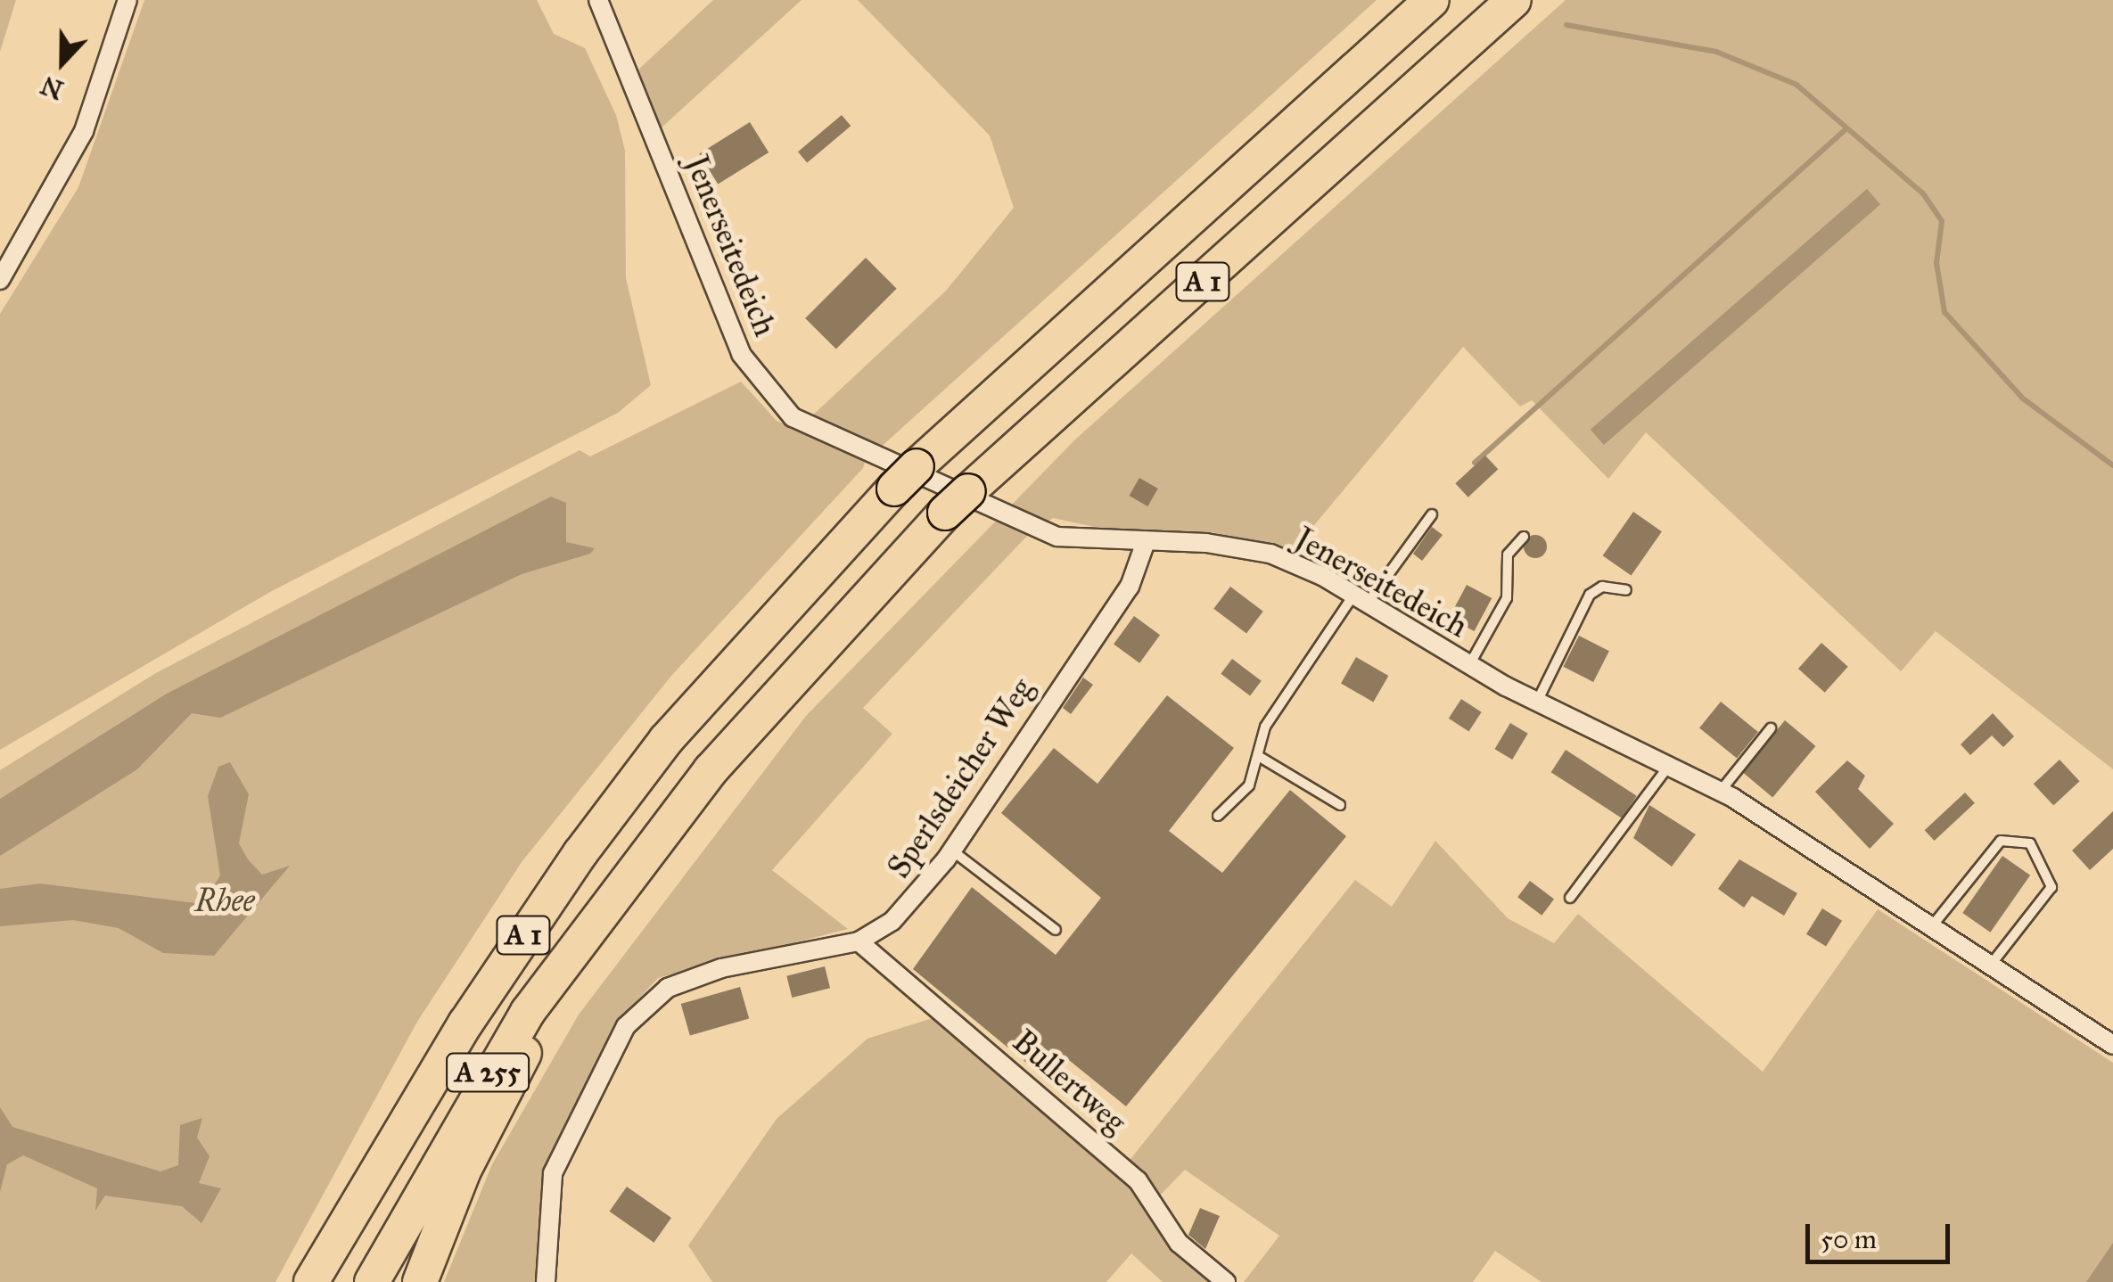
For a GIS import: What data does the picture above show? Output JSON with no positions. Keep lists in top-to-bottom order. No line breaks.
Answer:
{"streets":{"highway":["A 1","A 255"],"street":["Jenerseitedeich","Sperlsdeicher Weg","Bullertweg"]},"crossings":[["Jenerseitedeich","Sperlsdeicher Weg"],["A 1","A 255"],["Sperlsdeicher Weg","Bullertweg"]],"parks":["Rhee"],"scale_bar":"50 m","north":"bottom"}
